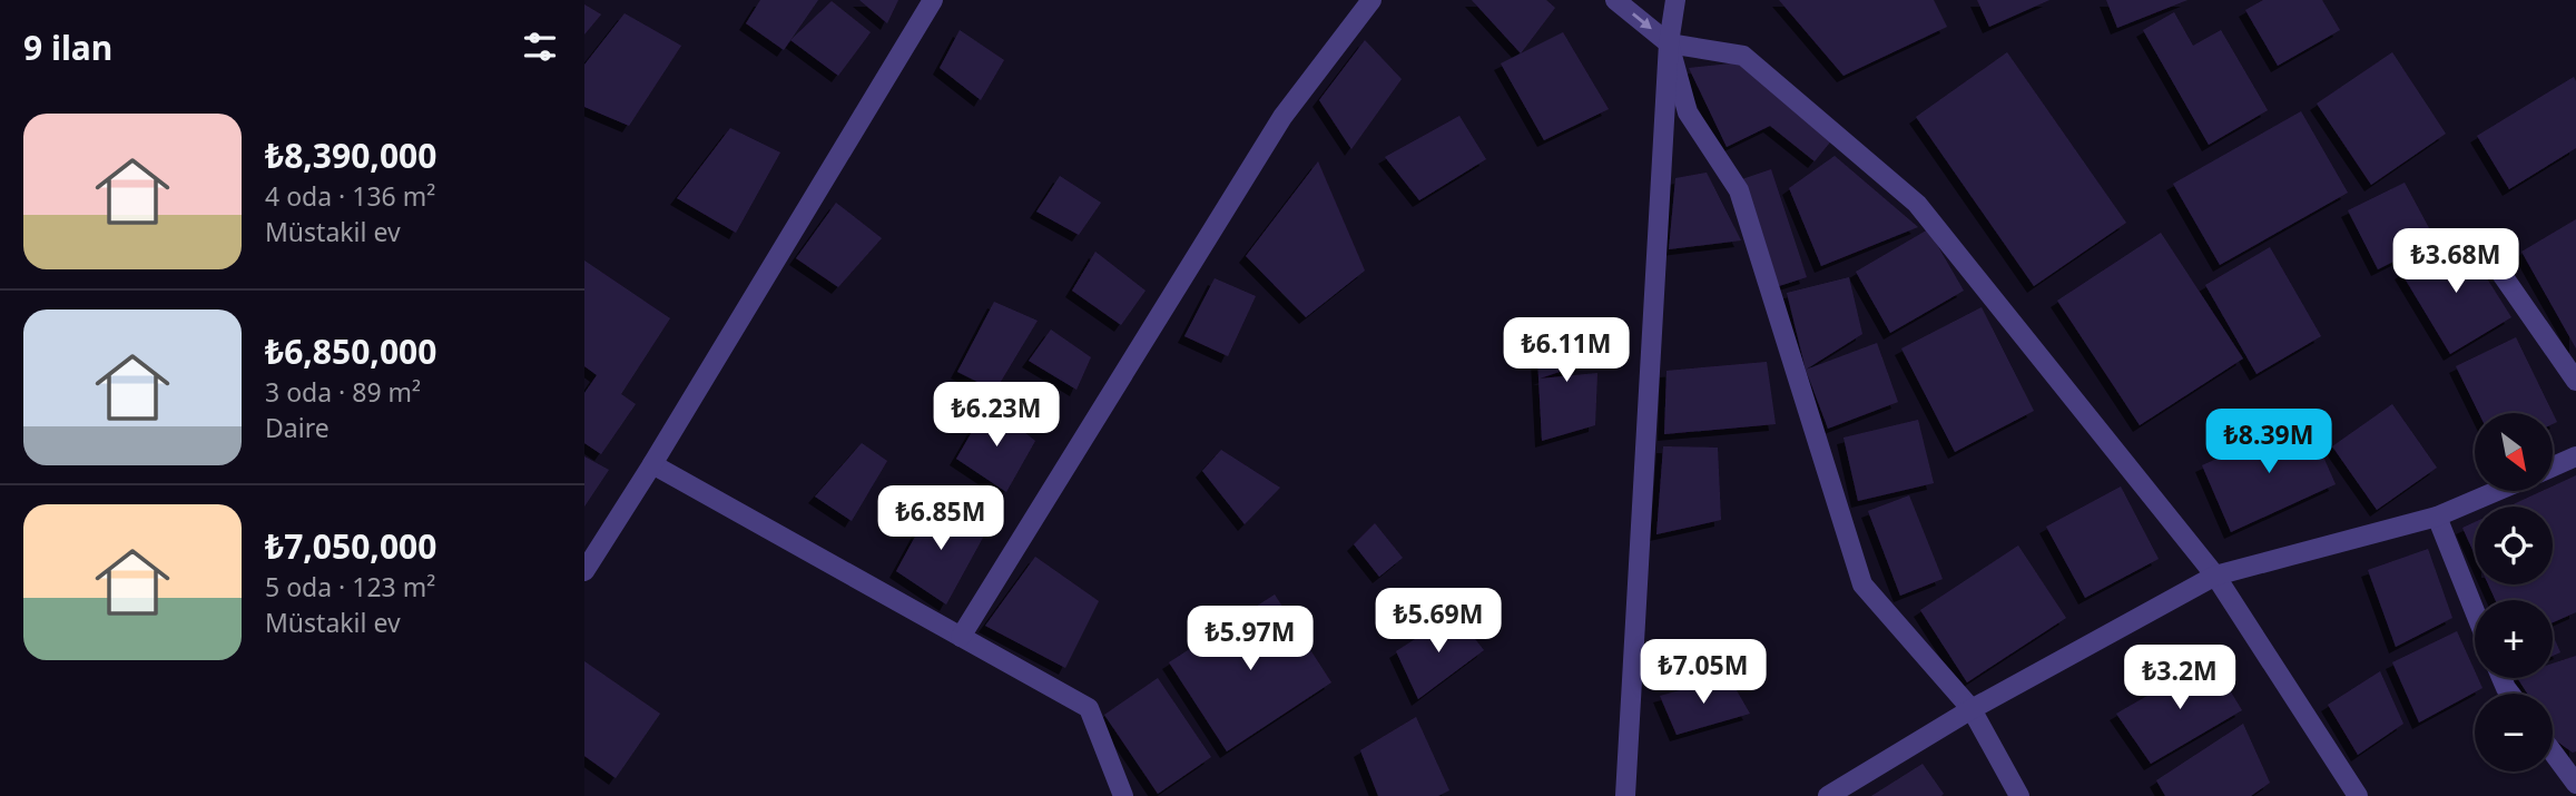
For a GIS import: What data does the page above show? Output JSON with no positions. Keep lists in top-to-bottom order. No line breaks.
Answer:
{"north":"bottom right","page":{"heading":"9 ilan","list":[{"name":"₺8,390,000","note":"4 oda · 136 m² · Müstakil ev"},{"name":"₺6,850,000","note":"3 oda · 89 m² · Daire"},{"name":"₺7,050,000","note":"5 oda · 123 m² · Müstakil ev"}],"price":["₺3.68M","₺6.11M","₺6.23M","₺8.39M","₺6.85M","₺5.69M","₺5.97M","₺7.05M","₺3.2M"],"map_buttons":["+","−"]}}
